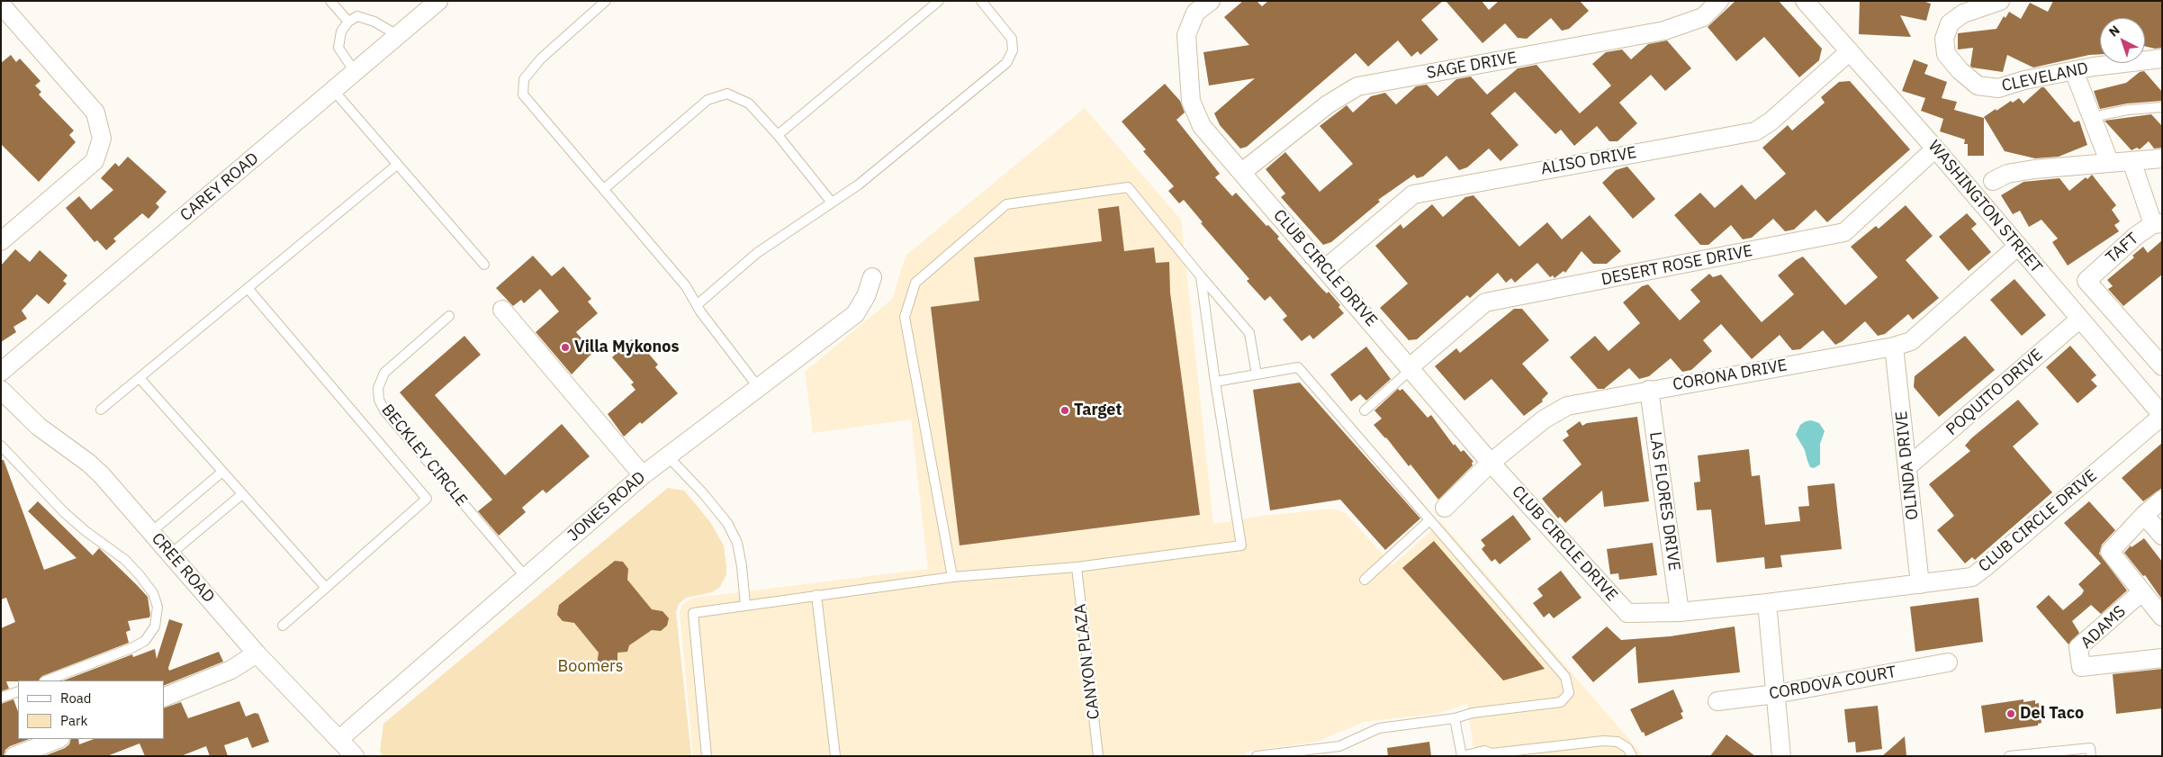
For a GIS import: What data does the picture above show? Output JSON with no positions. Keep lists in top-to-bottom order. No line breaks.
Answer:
{"streets":{"street":["SAGE DRIVE","CLEVELAND","ALISO DRIVE","CAREY ROAD","WASHINGTON STREET","TAFT","DESERT ROSE DRIVE","CLUB CIRCLE DRIVE","CORONA DRIVE","POQUITO DRIVE","OLINDA DRIVE","LAS FLORES DRIVE","JONES ROAD","CREE ROAD","ADAMS","CORDOVA COURT"],"lane":["BECKLEY CIRCLE","CANYON PLAZA"]},"crossings":[["SAGE DRIVE","CLUB CIRCLE DRIVE"],["ALISO DRIVE","WASHINGTON STREET"],["ALISO DRIVE","CLUB CIRCLE DRIVE"],["WASHINGTON STREET","DESERT ROSE DRIVE"],["WASHINGTON STREET","CLUB CIRCLE DRIVE"],["WASHINGTON STREET","CORONA DRIVE"],["WASHINGTON STREET","POQUITO DRIVE"],["DESERT ROSE DRIVE","CLUB CIRCLE DRIVE"],["CLUB CIRCLE DRIVE","CORONA DRIVE"],["CLUB CIRCLE DRIVE","OLINDA DRIVE"],["CLUB CIRCLE DRIVE","LAS FLORES DRIVE"],["CORONA DRIVE","OLINDA DRIVE"],["CORONA DRIVE","LAS FLORES DRIVE"],["POQUITO DRIVE","OLINDA DRIVE"],["BECKLEY CIRCLE","JONES ROAD"],["JONES ROAD","CREE ROAD"]],"parks":["Boomers"],"places":["Villa Mykonos","Target","Del Taco"],"legend":["Road","Park"],"north":"top left"}
